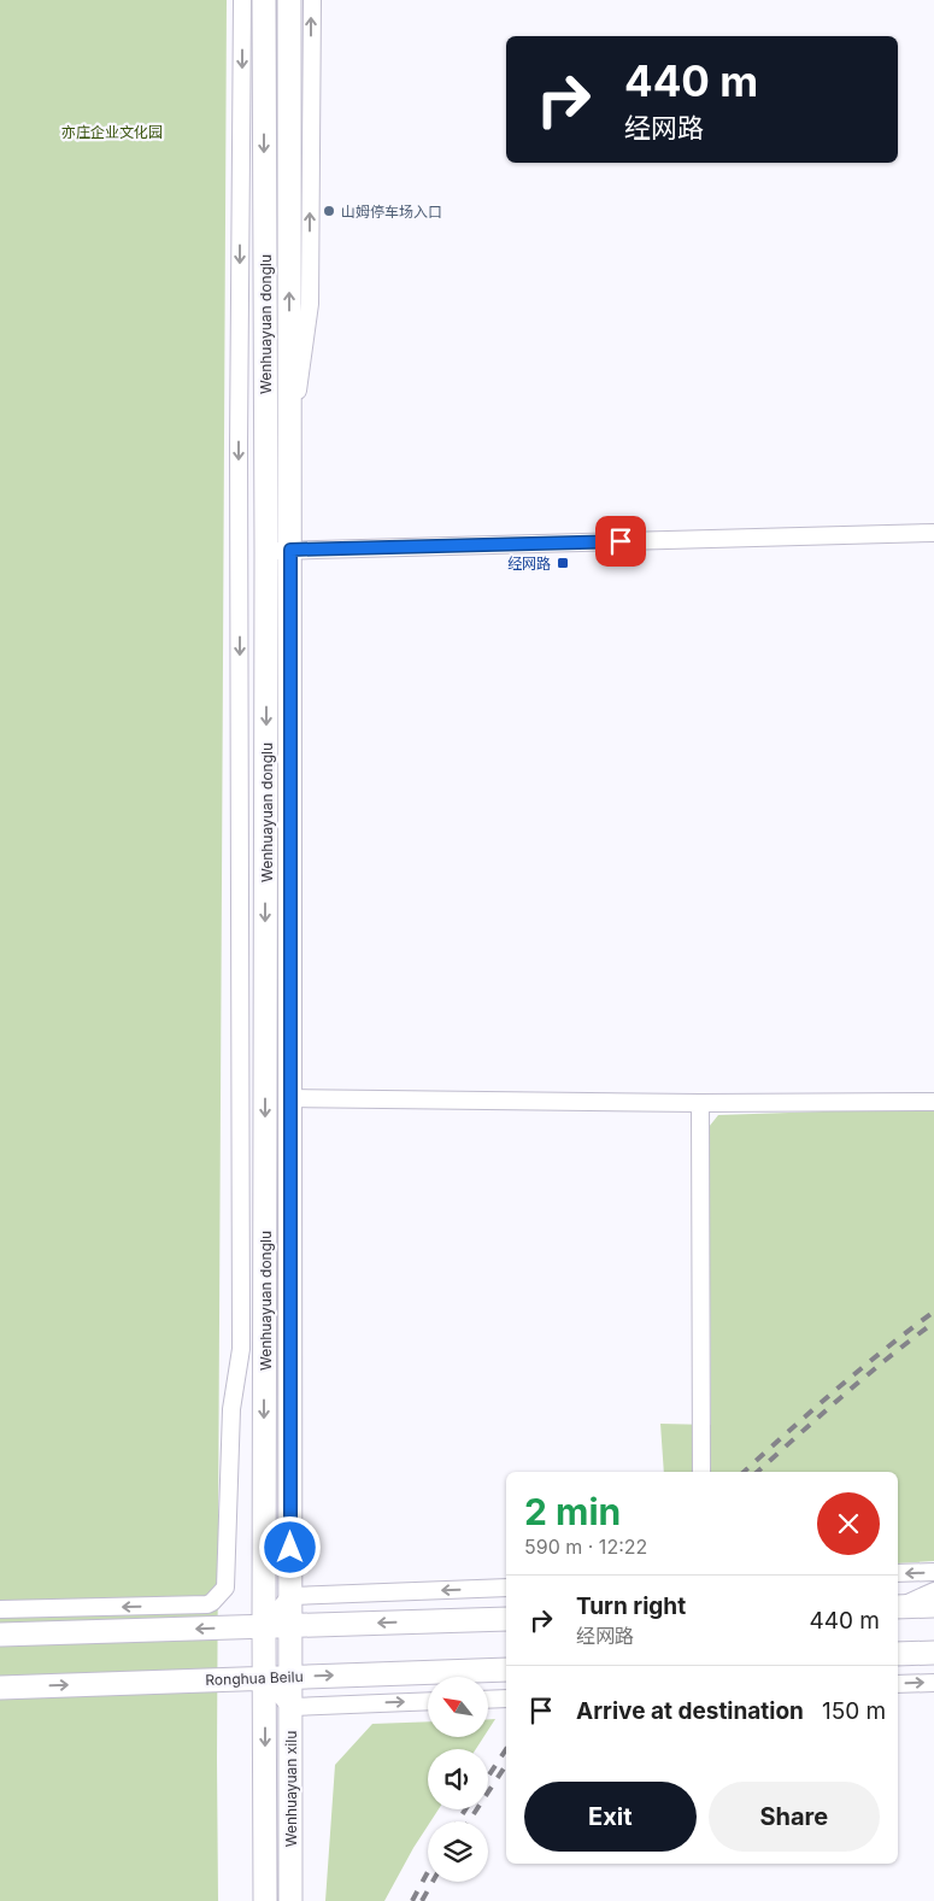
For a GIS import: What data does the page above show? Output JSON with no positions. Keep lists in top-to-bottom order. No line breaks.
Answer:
{"streets":{"main road":["Wenhuayuan donglu","Ronghua Beilu","Wenhuayuan xilu"]},"crossings":[["Wenhuayuan donglu","Ronghua Beilu"],["Wenhuayuan donglu","Wenhuayuan xilu"],["Ronghua Beilu","Wenhuayuan xilu"]],"parks":["亦庄企业文化园"],"places":{"other":["山姆停车场入口"],"transit":["经网路"]},"north":"top left","page":{"turn":["440 m","经网路"],"heading":["2 min","590 m · 12:22"],"list":[{"name":"Turn right","note":"经网路","value":"440 m"},{"name":"Arrive at destination","value":"150 m"}],"buttons":["Exit","Share"]}}
